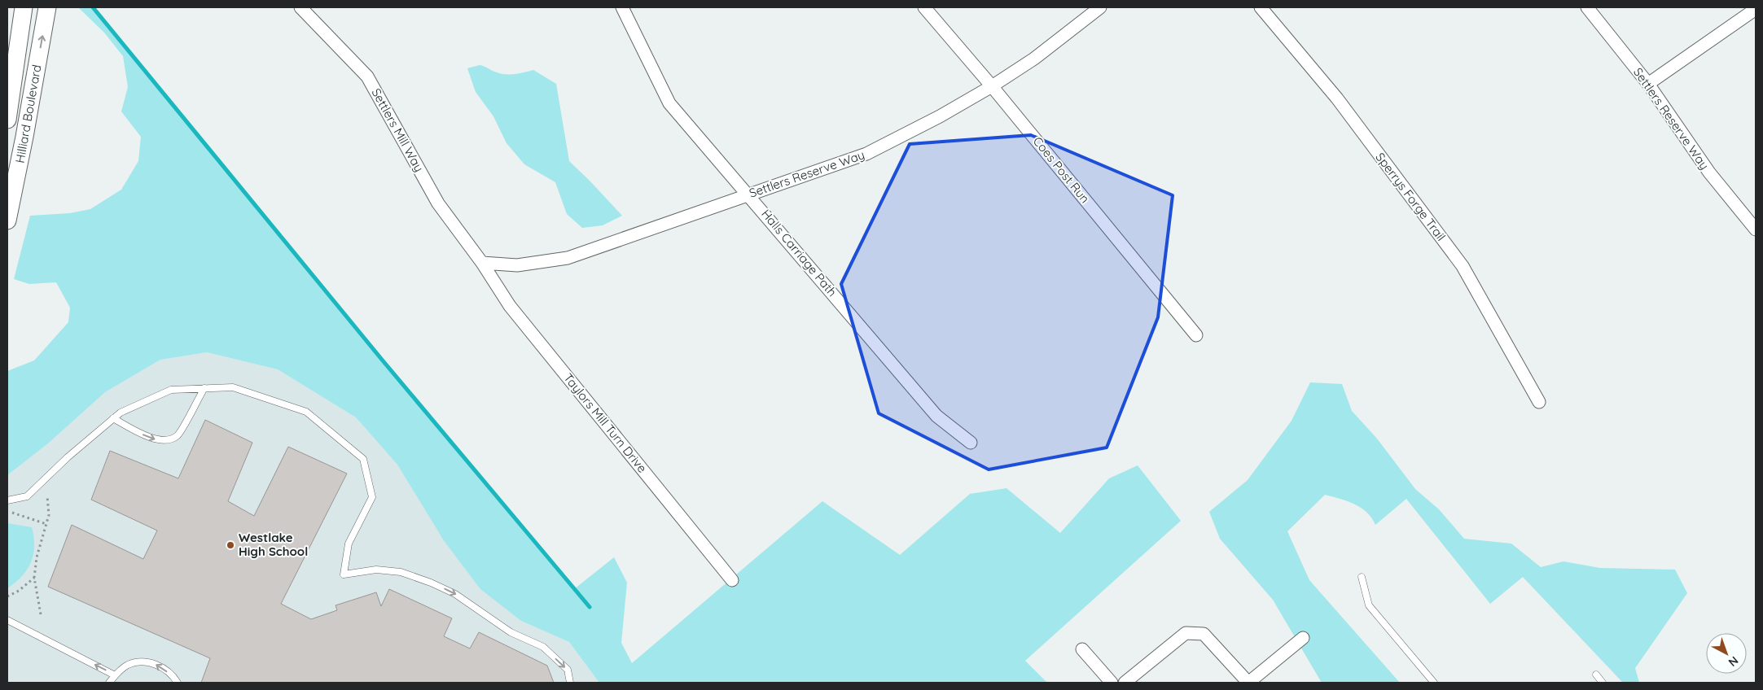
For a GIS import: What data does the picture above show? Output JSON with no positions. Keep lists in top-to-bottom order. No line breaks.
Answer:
{"streets":{"main road":["Hilliard Boulevard"],"street":["Settlers Reserve Way","Settlers Mill Way","Coes Post Run","Sperrys Forge Trail","Halls Carriage Path","Taylors Mill Turn Drive"]},"crossings":[["Settlers Reserve Way","Settlers Mill Way"],["Settlers Reserve Way","Coes Post Run"],["Settlers Reserve Way","Halls Carriage Path"],["Settlers Reserve Way","Taylors Mill Turn Drive"],["Settlers Mill Way","Taylors Mill Turn Drive"]],"places":["Westlake High School"],"north":"bottom right"}
